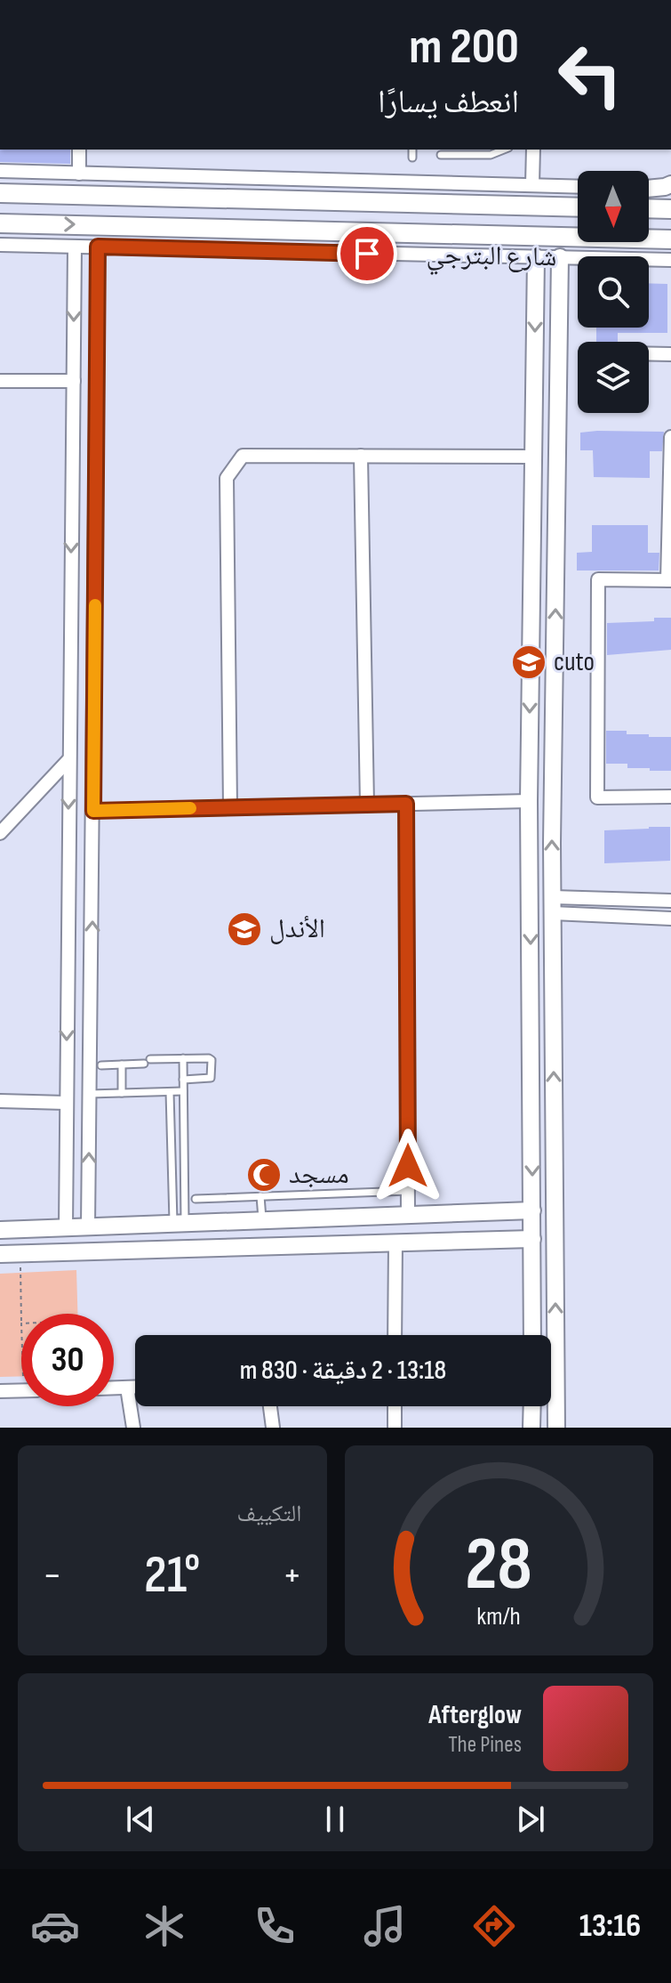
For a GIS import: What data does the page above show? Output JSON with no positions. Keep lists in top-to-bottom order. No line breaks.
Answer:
{"streets":{"main road":["شارع البترجي"]},"places":{"school or university":["cuto","الأندل"],"mosque":["مسجد"]},"north":"bottom","page":{"turn":["200 m","انعطف يسارًا"],"limit":"30","trip":"13:18 · 2 دقيقة · 830 m","tile":"التكييف","heat":["−","21°","+"],"song":["Afterglow","The Pines"],"tabs":"13:16","gauge":["28","km/h"]}}
